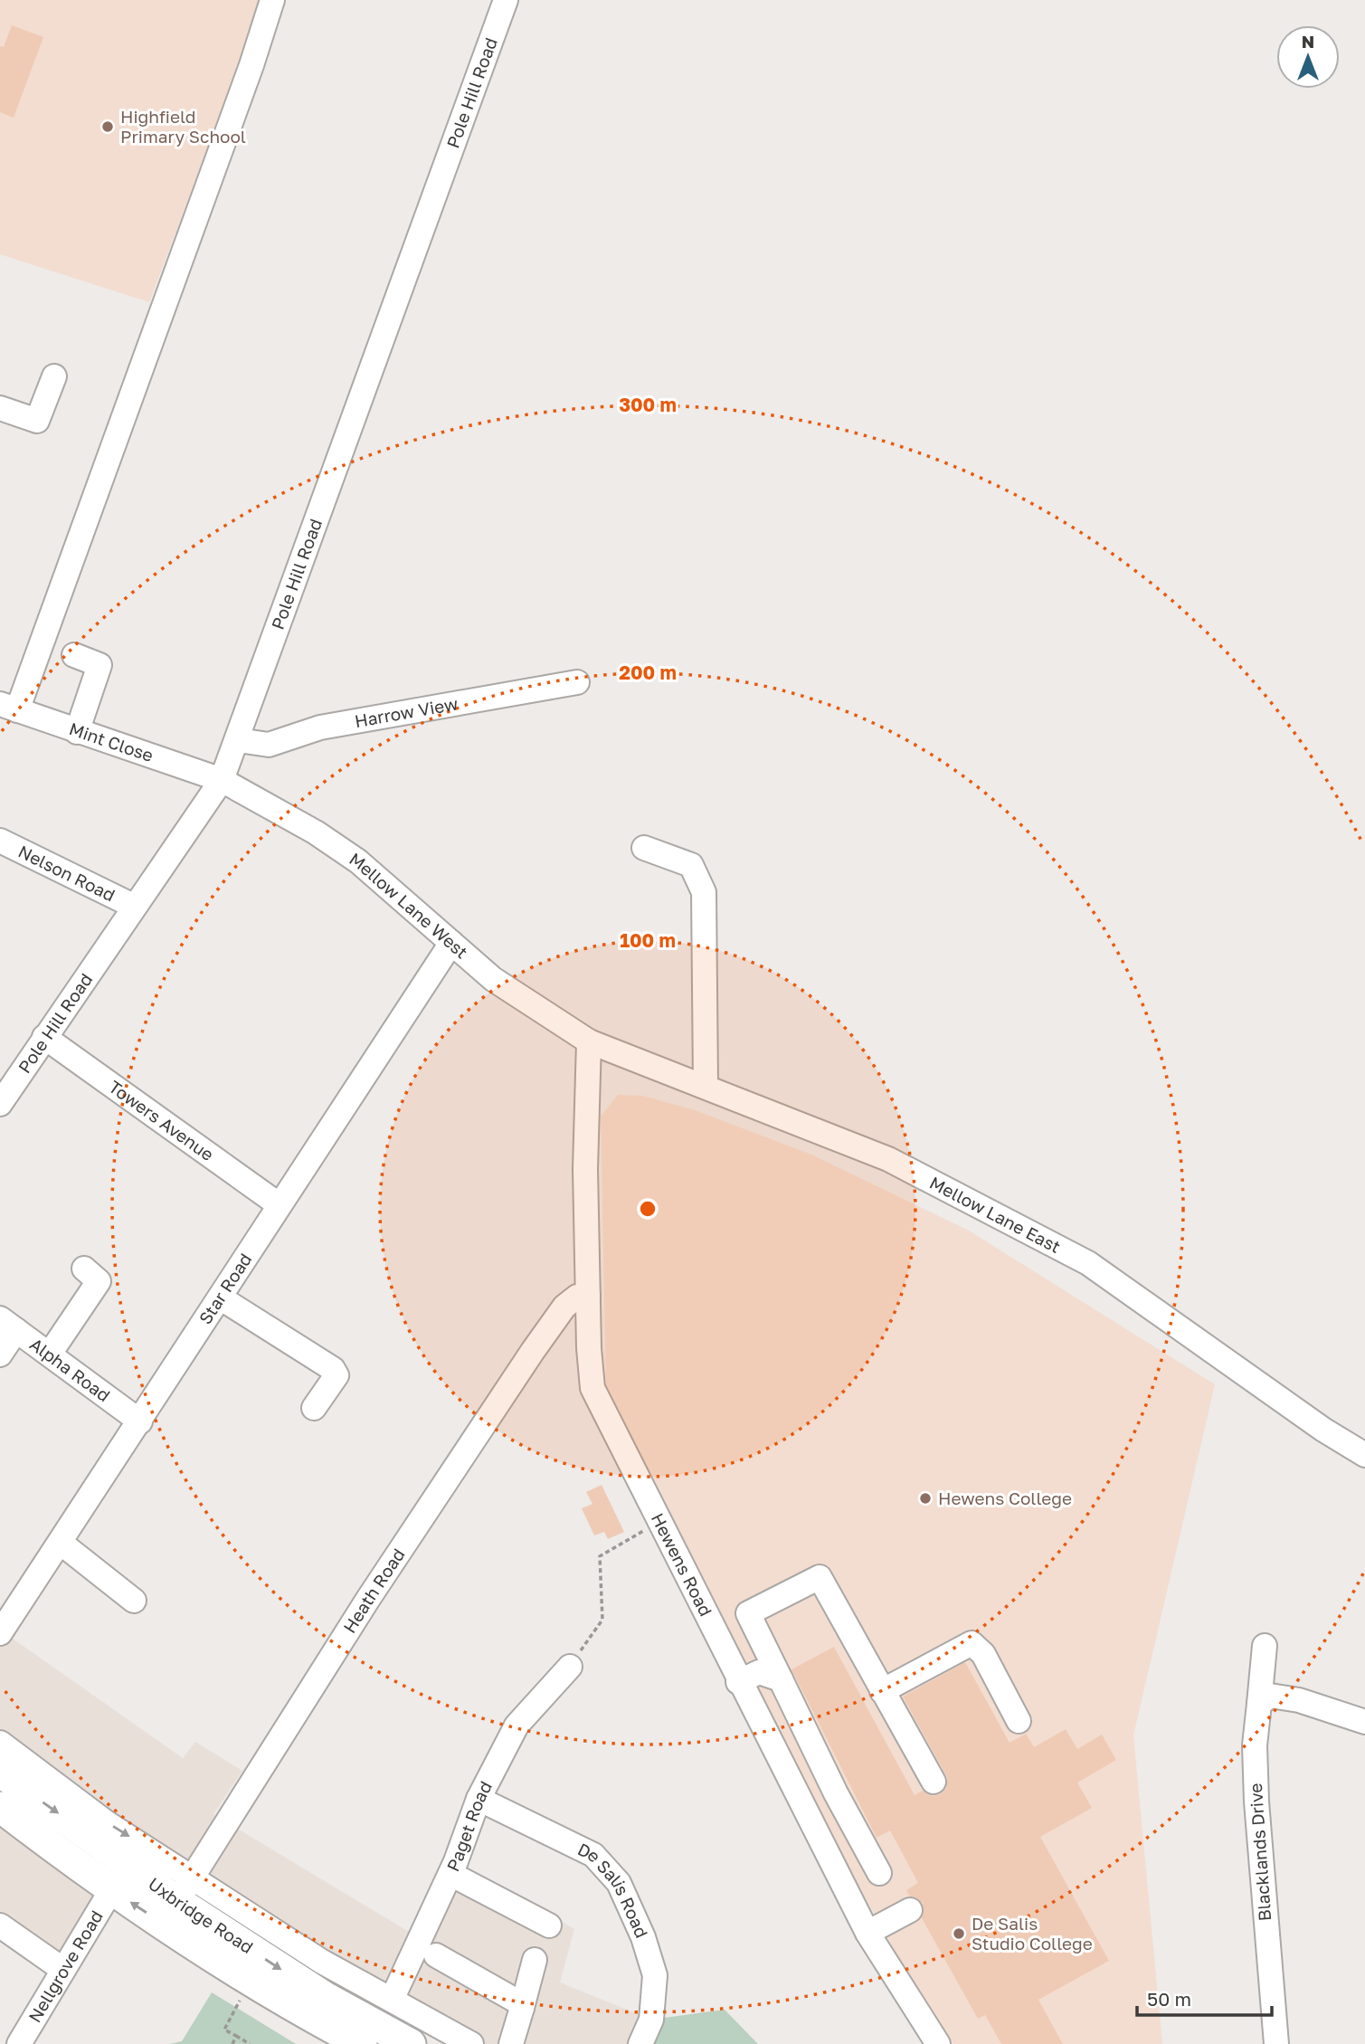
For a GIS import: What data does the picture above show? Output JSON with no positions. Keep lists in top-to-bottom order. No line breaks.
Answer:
{"streets":{"main road":["Uxbridge Road"],"street":["Pole Hill Road","Harrow View","Mint Close","Nelson Road","Mellow Lane West","Towers Avenue","Mellow Lane East","Star Road","Alpha Road","Hewens Road","Heath Road","Paget Road","Blacklands Drive","De Salis Road","Nellgrove Road"]},"crossings":[["Pole Hill Road","Harrow View"],["Pole Hill Road","Mint Close"],["Pole Hill Road","Nelson Road"],["Pole Hill Road","Mellow Lane West"],["Pole Hill Road","Towers Avenue"],["Mint Close","Mellow Lane West"],["Mellow Lane West","Mellow Lane East"],["Mellow Lane West","Star Road"],["Mellow Lane West","Hewens Road"],["Towers Avenue","Star Road"],["Mellow Lane East","Hewens Road"],["Star Road","Alpha Road"],["Hewens Road","Heath Road"],["Heath Road","Uxbridge Road"],["Paget Road","De Salis Road"],["Uxbridge Road","Nellgrove Road"]],"places":["Highfield Primary School","Hewens College","De Salis Studio College"],"scale_bar":"50 m","north":"top","rings":["300 m","200 m","100 m"]}
